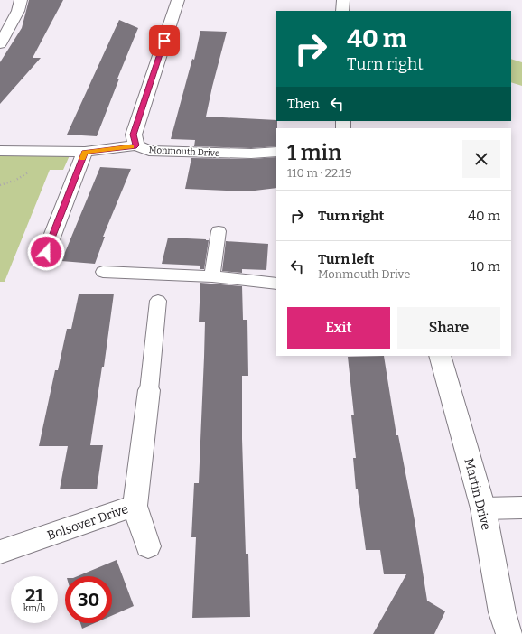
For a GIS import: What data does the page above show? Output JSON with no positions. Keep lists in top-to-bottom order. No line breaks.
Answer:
{"streets":{"street":["Monmouth Drive","Martin Drive","Bolsover Drive"]},"page":{"turn":["40 m","Turn right"],"then":"Then","heading":["1 min","110 m · 22:19"],"list":[{"name":"Turn right","value":"40 m"},{"name":"Turn left","note":"Monmouth Drive","value":"10 m"}],"buttons":["Exit","Share"],"speed":"21 km/h","limit":"30"}}
